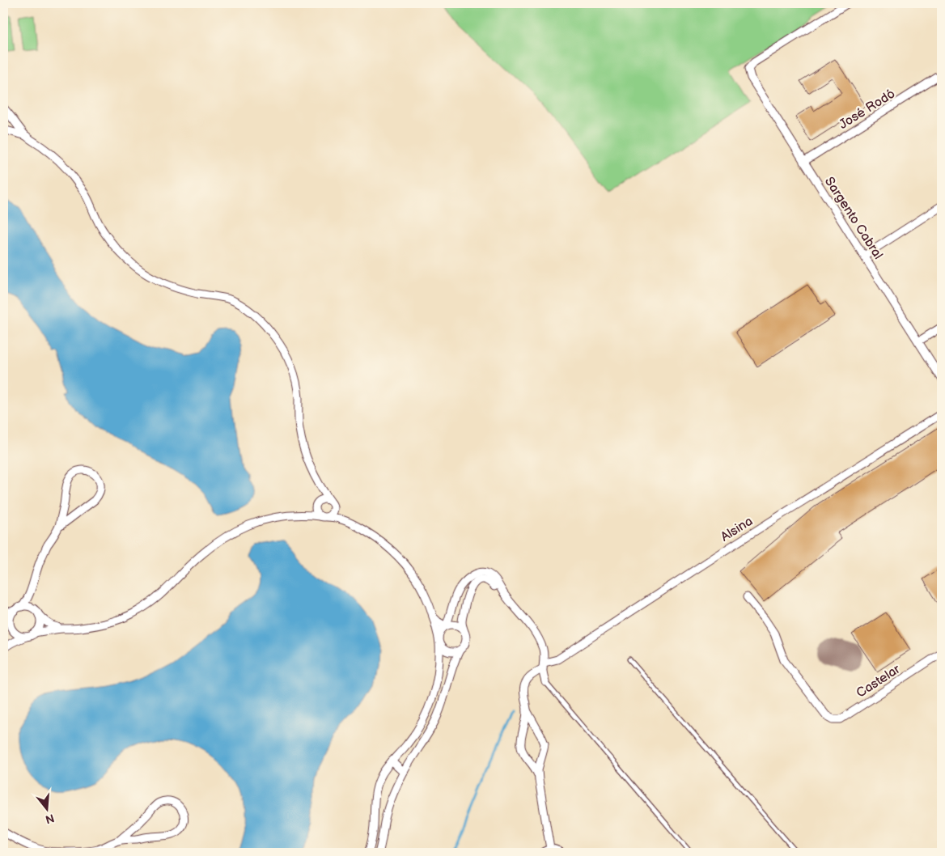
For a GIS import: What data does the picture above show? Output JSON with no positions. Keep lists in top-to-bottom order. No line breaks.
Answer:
{"streets":{"street":["José Rodó","Sargento Cabral","Alsina","Castelar"]},"crossings":[["José Rodó","Sargento Cabral"]],"north":"bottom"}
